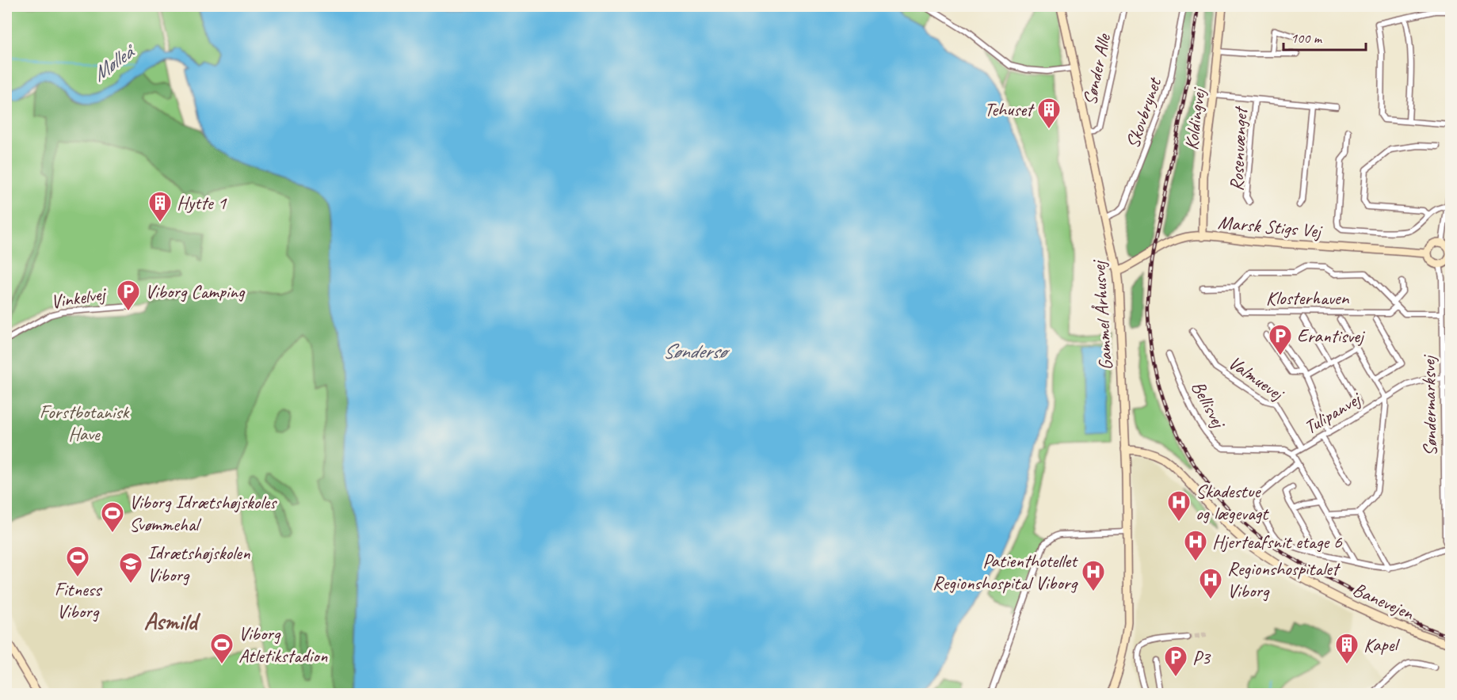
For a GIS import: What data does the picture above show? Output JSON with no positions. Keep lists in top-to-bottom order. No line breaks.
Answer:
{"streets":{"street":["Sønder Alle","Skovbrynet","Koldingvej","Rosenvænget","Marsk Stigs Vej","Vinkelvej","Klosterhaven","Gammel Århusvej","Valmuevej","Bellisvej","Søndermarksvej","Tulipanvej","Banevejen"]},"crossings":[["Sønder Alle","Gammel Århusvej"],["Skovbrynet","Gammel Århusvej"],["Koldingvej","Rosenvænget"],["Koldingvej","Marsk Stigs Vej"],["Marsk Stigs Vej","Gammel Århusvej"],["Marsk Stigs Vej","Søndermarksvej"],["Klosterhaven","Søndermarksvej"],["Gammel Århusvej","Banevejen"],["Valmuevej","Tulipanvej"],["Bellisvej","Tulipanvej"],["Søndermarksvej","Tulipanvej"]],"districts":["Asmild"],"water":["Mølleå","Søndersø"],"parks":["Forstbotanisk Have"],"places":{"building":["Tehuset","Hytte 1","Kapel"],"parking":["Viborg Camping","Erantisvej","P3"],"hospital":["Skadestue og lægevagt","Hjerteafsnit etage 6","Patienthotellet Regionshospital Viborg","Regionshospitalet Viborg"],"sports":["Viborg Idrætshøjskoles Svømmehal","Fitness Viborg","Viborg Atletikstadion"],"school or university":["Idrætshøjskolen Viborg"]},"scale_bar":"100 m"}
